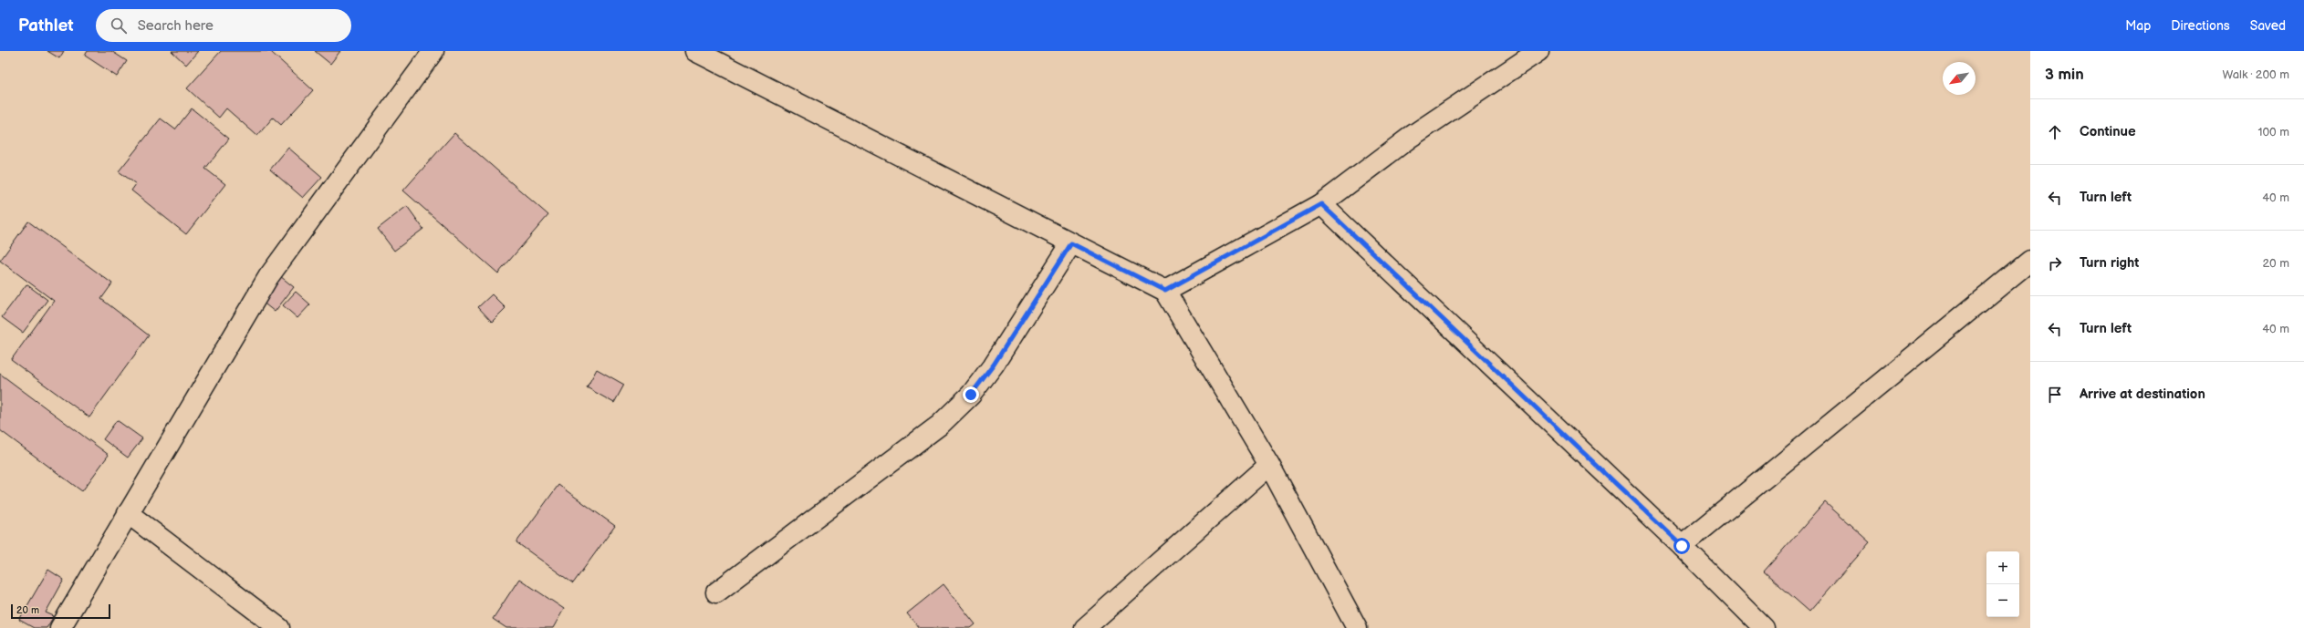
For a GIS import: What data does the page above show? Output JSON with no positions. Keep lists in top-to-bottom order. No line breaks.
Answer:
{"scale_bar":"20 m","north":"bottom left","page":{"header":"Pathlet","search":"Search here","nav":["Map","Directions","Saved"],"heading":["3 min","Walk · 200 m"],"list":[["Continue","100 m"],["Turn left","40 m"],["Turn right","20 m"],["Turn left","40 m"],"Arrive at destination"],"map_buttons":["+","−"],"scale":"20 m"}}
